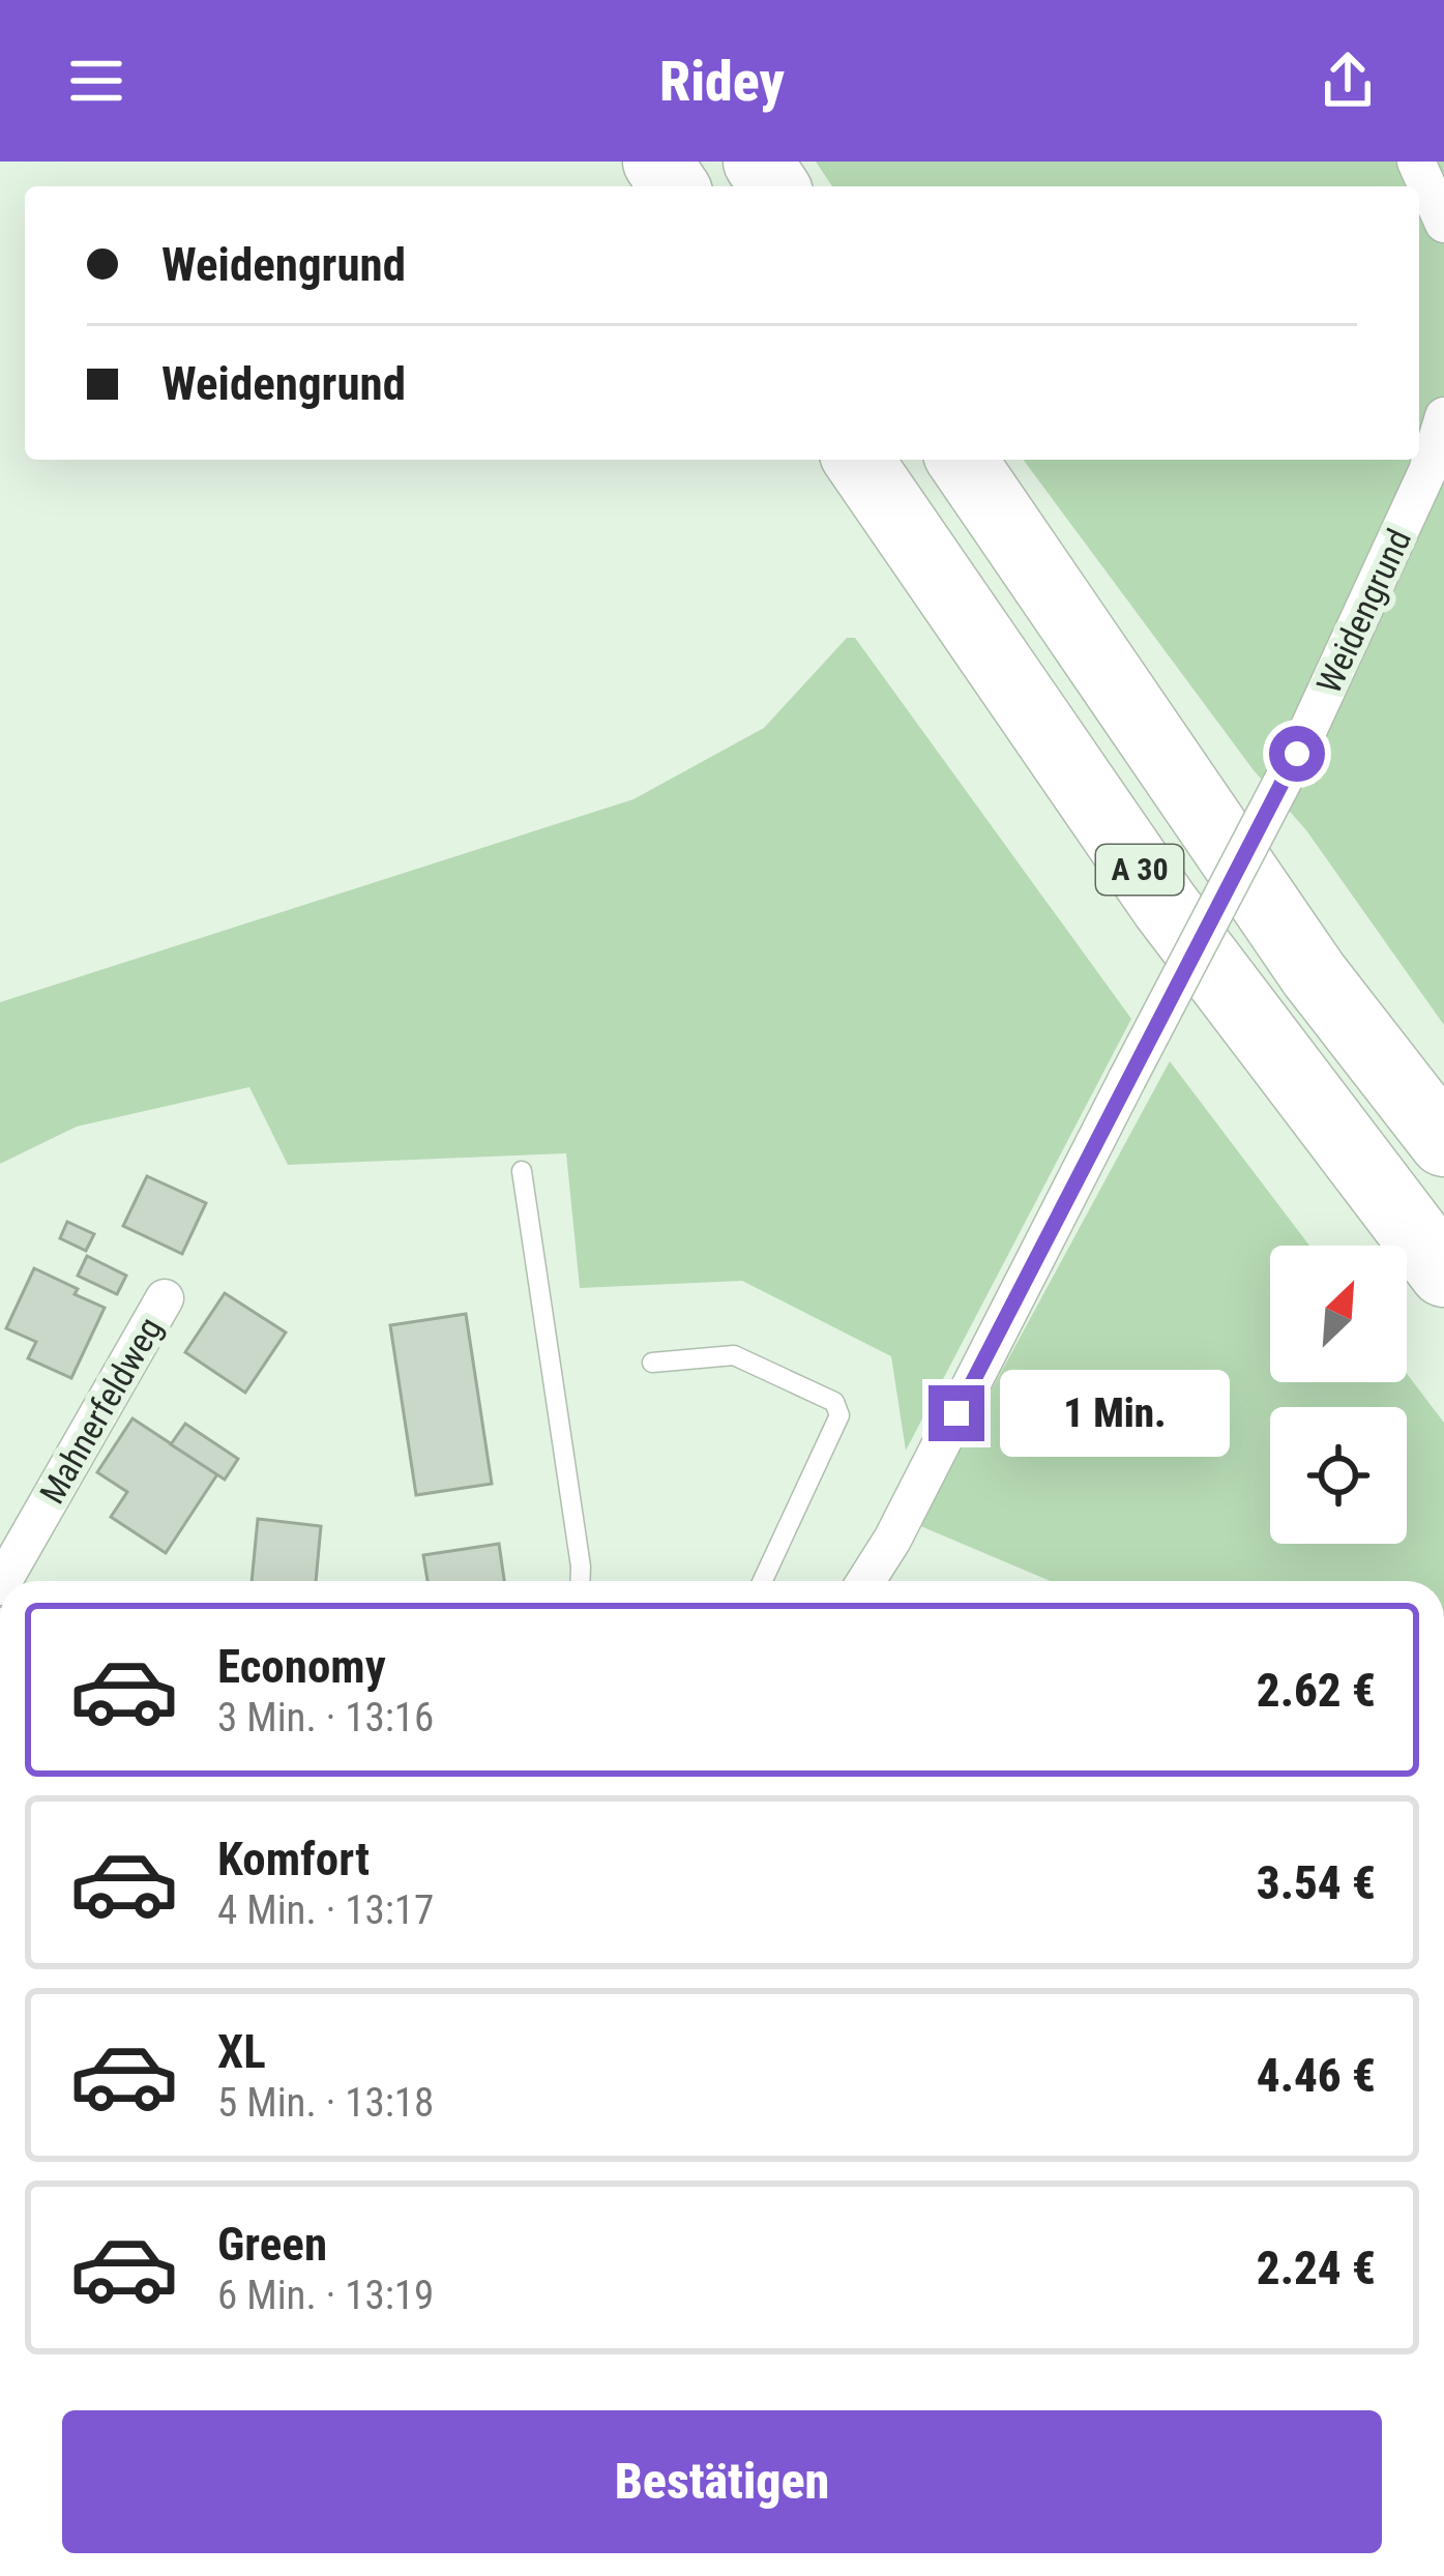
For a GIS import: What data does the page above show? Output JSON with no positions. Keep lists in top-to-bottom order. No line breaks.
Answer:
{"streets":{"highway":["A 30"],"street":["Weidengrund","Mahnerfeldweg"]},"north":"top right","page":{"header":"Ridey","banner":["Weidengrund","Weidengrund"],"bubble":"1 Min.","list":[{"name":"Economy","note":"3 Min. · 13:16","value":"2.62 €"},{"name":"Komfort","note":"4 Min. · 13:17","value":"3.54 €"},{"name":"XL","note":"5 Min. · 13:18","value":"4.46 €"},{"name":"Green","note":"6 Min. · 13:19","value":"2.24 €"}],"buttons":"Bestätigen"}}
